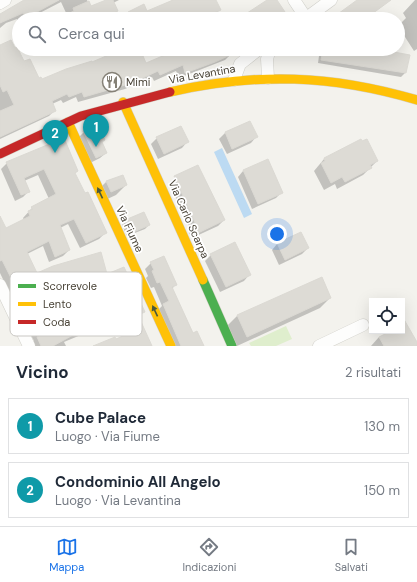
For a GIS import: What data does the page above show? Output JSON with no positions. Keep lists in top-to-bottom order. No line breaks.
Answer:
{"streets":{"street":["Via Levantina","Via Carlo Scarpa","Via Fiume"]},"crossings":[["Via Levantina","Via Carlo Scarpa"],["Via Levantina","Via Fiume"]],"one_way":["Via Fiume"],"places":{"restaurant":["Mimi"]},"legend":["Scorrevole","Lento","Coda"],"page":{"search":"Cerca qui","pins":["1","2"],"heading":["Vicino","2 risultati"],"list":[{"mark":"1","name":"Cube Palace","note":"Luogo · Via Fiume","value":"130 m"},{"mark":"2","name":"Condominio All Angelo","note":"Luogo · Via Levantina","value":"150 m"}],"nav":["Mappa","Indicazioni","Salvati"]}}
